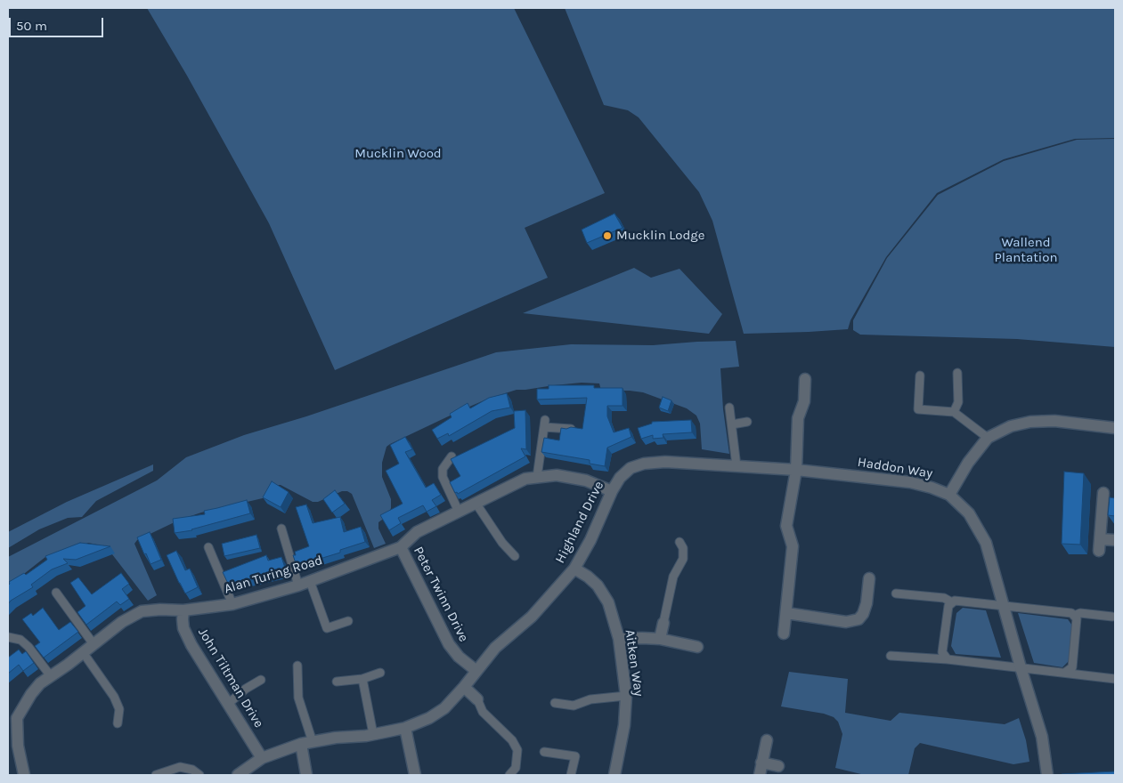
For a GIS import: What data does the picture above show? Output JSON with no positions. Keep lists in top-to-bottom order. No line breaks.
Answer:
{"streets":{"street":["Haddon Way","Highland Drive","Alan Turing Road","Peter Twinn Drive","Aitken Way","John Tiltman Drive"]},"crossings":[["Haddon Way","Highland Drive"],["Highland Drive","Alan Turing Road"],["Highland Drive","Peter Twinn Drive"],["Highland Drive","Aitken Way"],["Highland Drive","John Tiltman Drive"],["Alan Turing Road","Peter Twinn Drive"],["Alan Turing Road","John Tiltman Drive"]],"parks":["Mucklin Wood","Wallend Plantation"],"places":["Mucklin Lodge"],"scale_bar":"50 m"}
